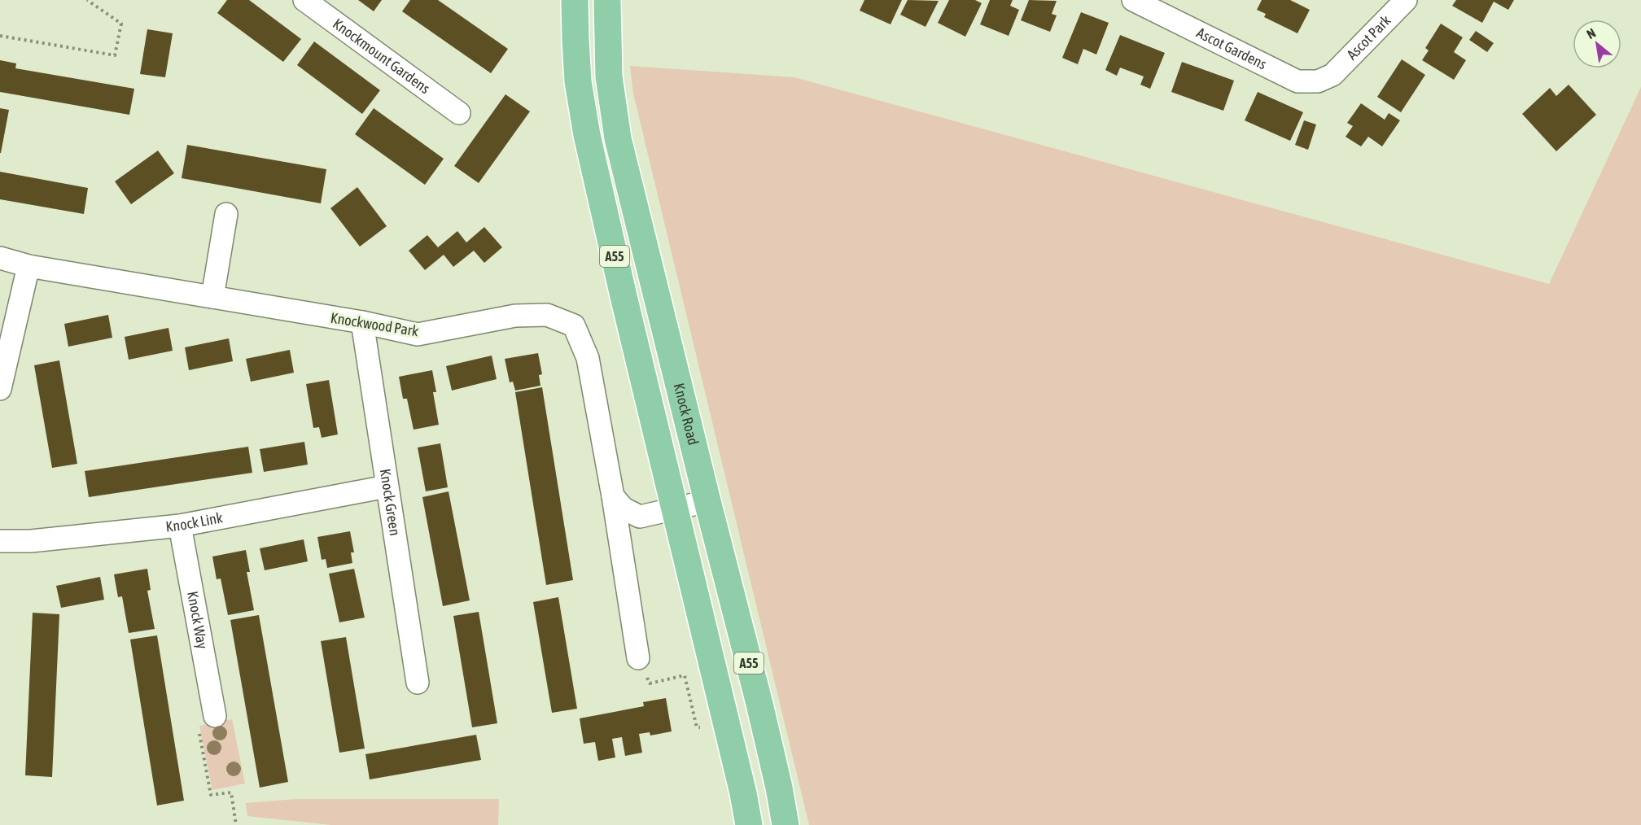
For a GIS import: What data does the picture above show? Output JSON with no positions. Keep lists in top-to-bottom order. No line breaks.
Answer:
{"streets":{"highway":["A55","Knock Road"],"street":["Ascot Park","Ascot Gardens","Knockmount Gardens","Knockwood Park","Knock Green","Knock Link","Knock Way"]},"crossings":[["Ascot Park","Ascot Gardens"],["Knockwood Park","Knock Green"],["Knock Green","Knock Link"],["Knock Link","Knock Way"]],"north":"top left"}
